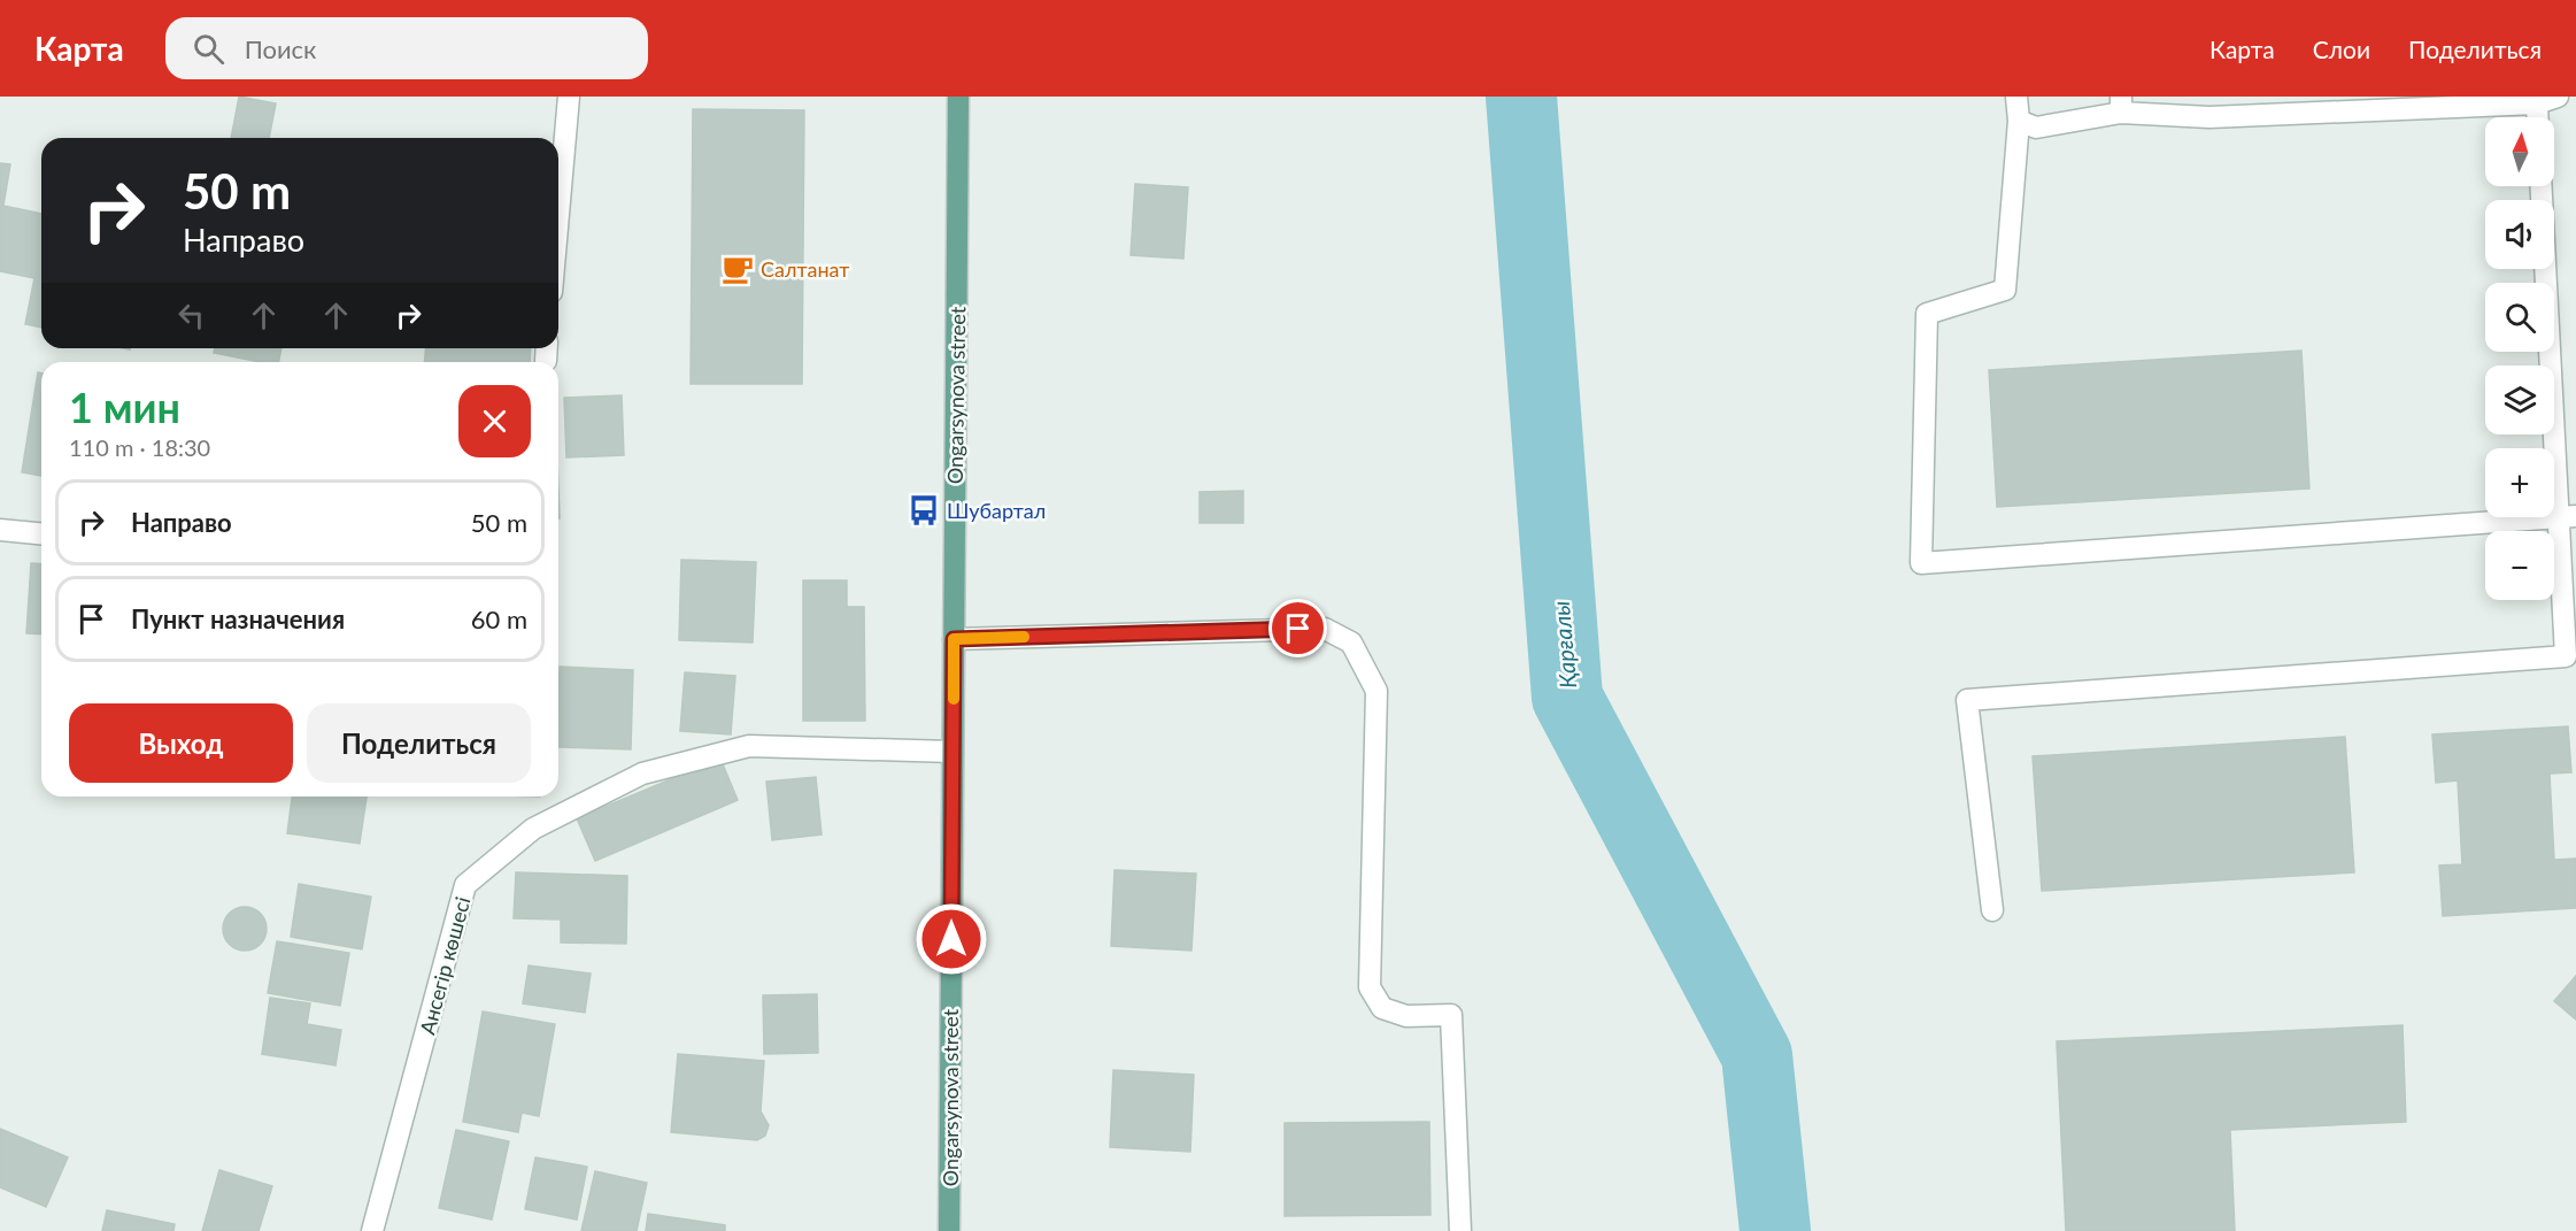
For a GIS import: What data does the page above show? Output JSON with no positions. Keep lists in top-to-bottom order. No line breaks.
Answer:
{"streets":{"main road":["Ongarsynova street"],"street":["Ансегір көшесі"]},"crossings":[["Ongarsynova street","Ансегір көшесі"]],"water":["Қарғалы"],"places":{"cafe":["Салтанат"],"bus stop":["Шубартал"]},"north":"top","page":{"header":"Карта","search":"Поиск","nav":["Карта","Слои","Поделиться"],"map_buttons":["+","−"],"turn":["50 m","Направо"],"heading":["1 мин","110 m · 18:30"],"list":[{"name":"Направо","value":"50 m"},{"name":"Пункт назначения","value":"60 m"}],"buttons":["Выход","Поделиться"]}}
